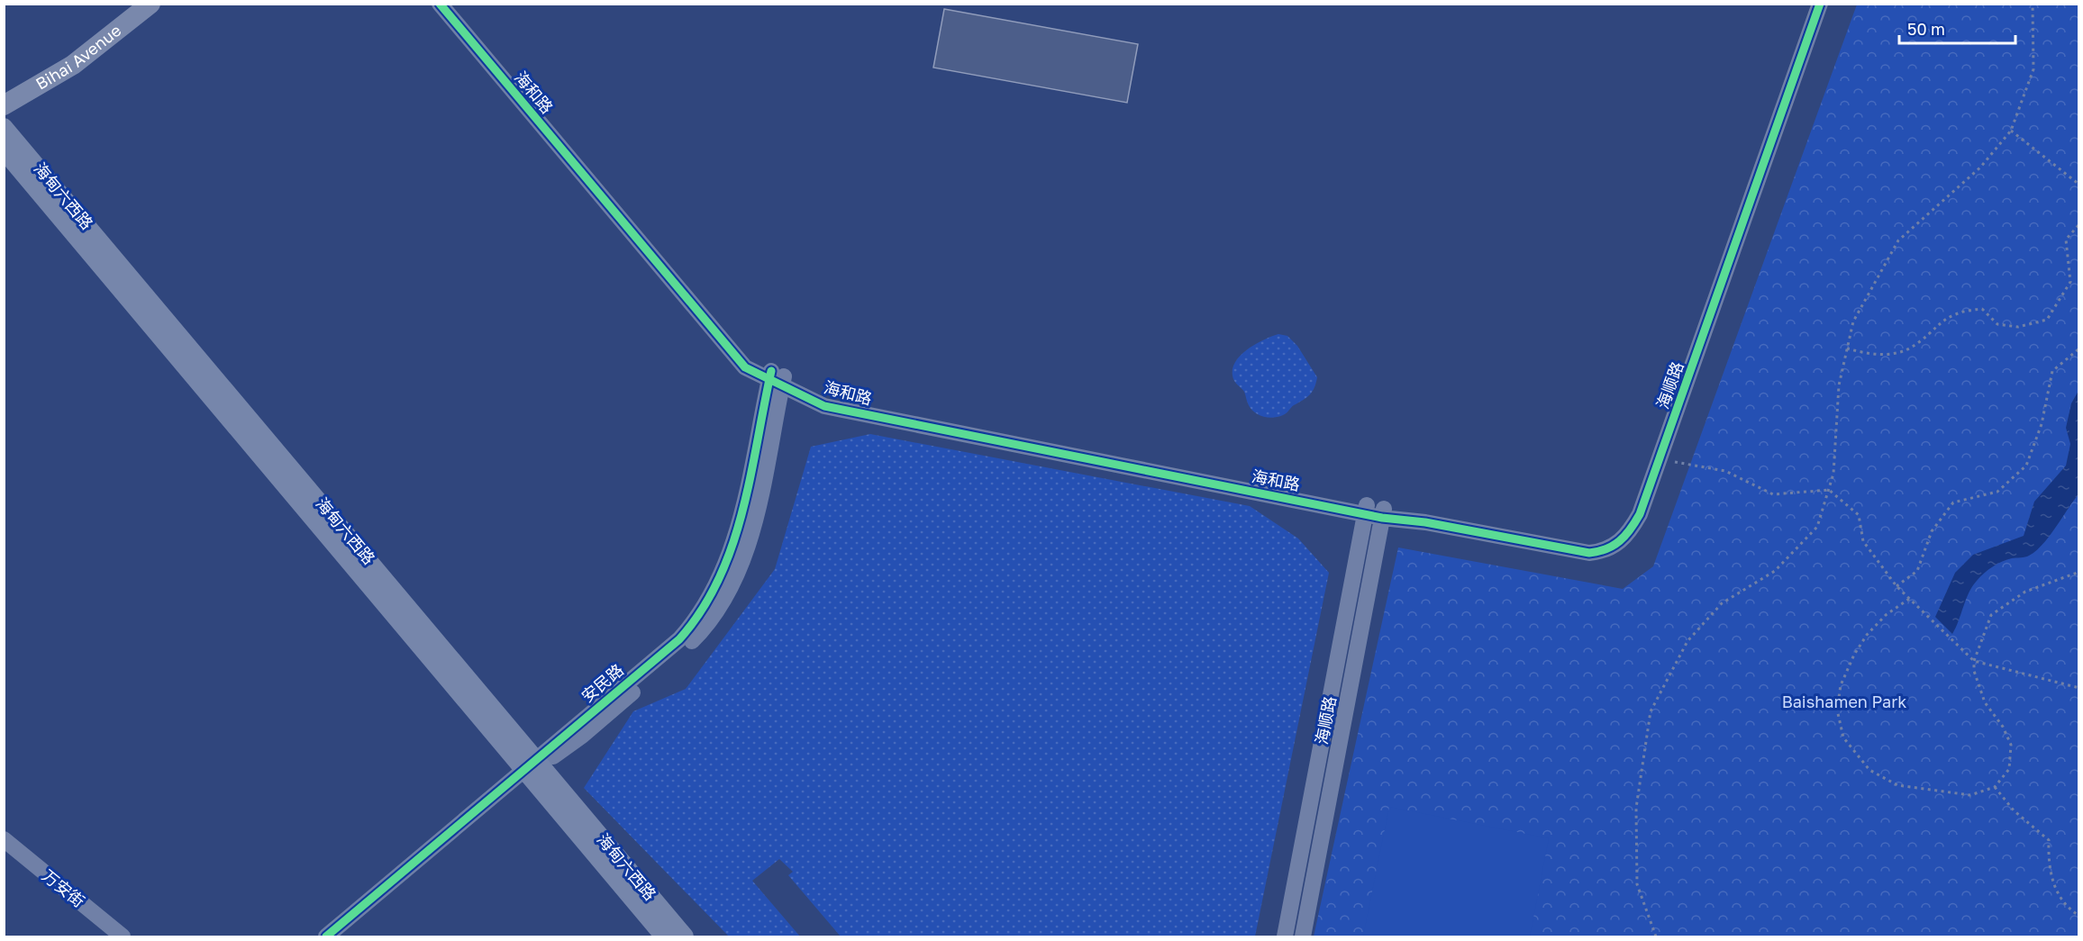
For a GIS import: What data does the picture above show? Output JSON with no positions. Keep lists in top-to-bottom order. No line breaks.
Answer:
{"streets":{"main road":["Bihai Avenue","海甸六西路"],"street":["海和路","海顺路","安民路","万安街"]},"crossings":[["海和路","海顺路"],["海和路","安民路"],["海甸六西路","安民路"]],"parks":["Baishamen Park"],"scale_bar":"50 m"}
